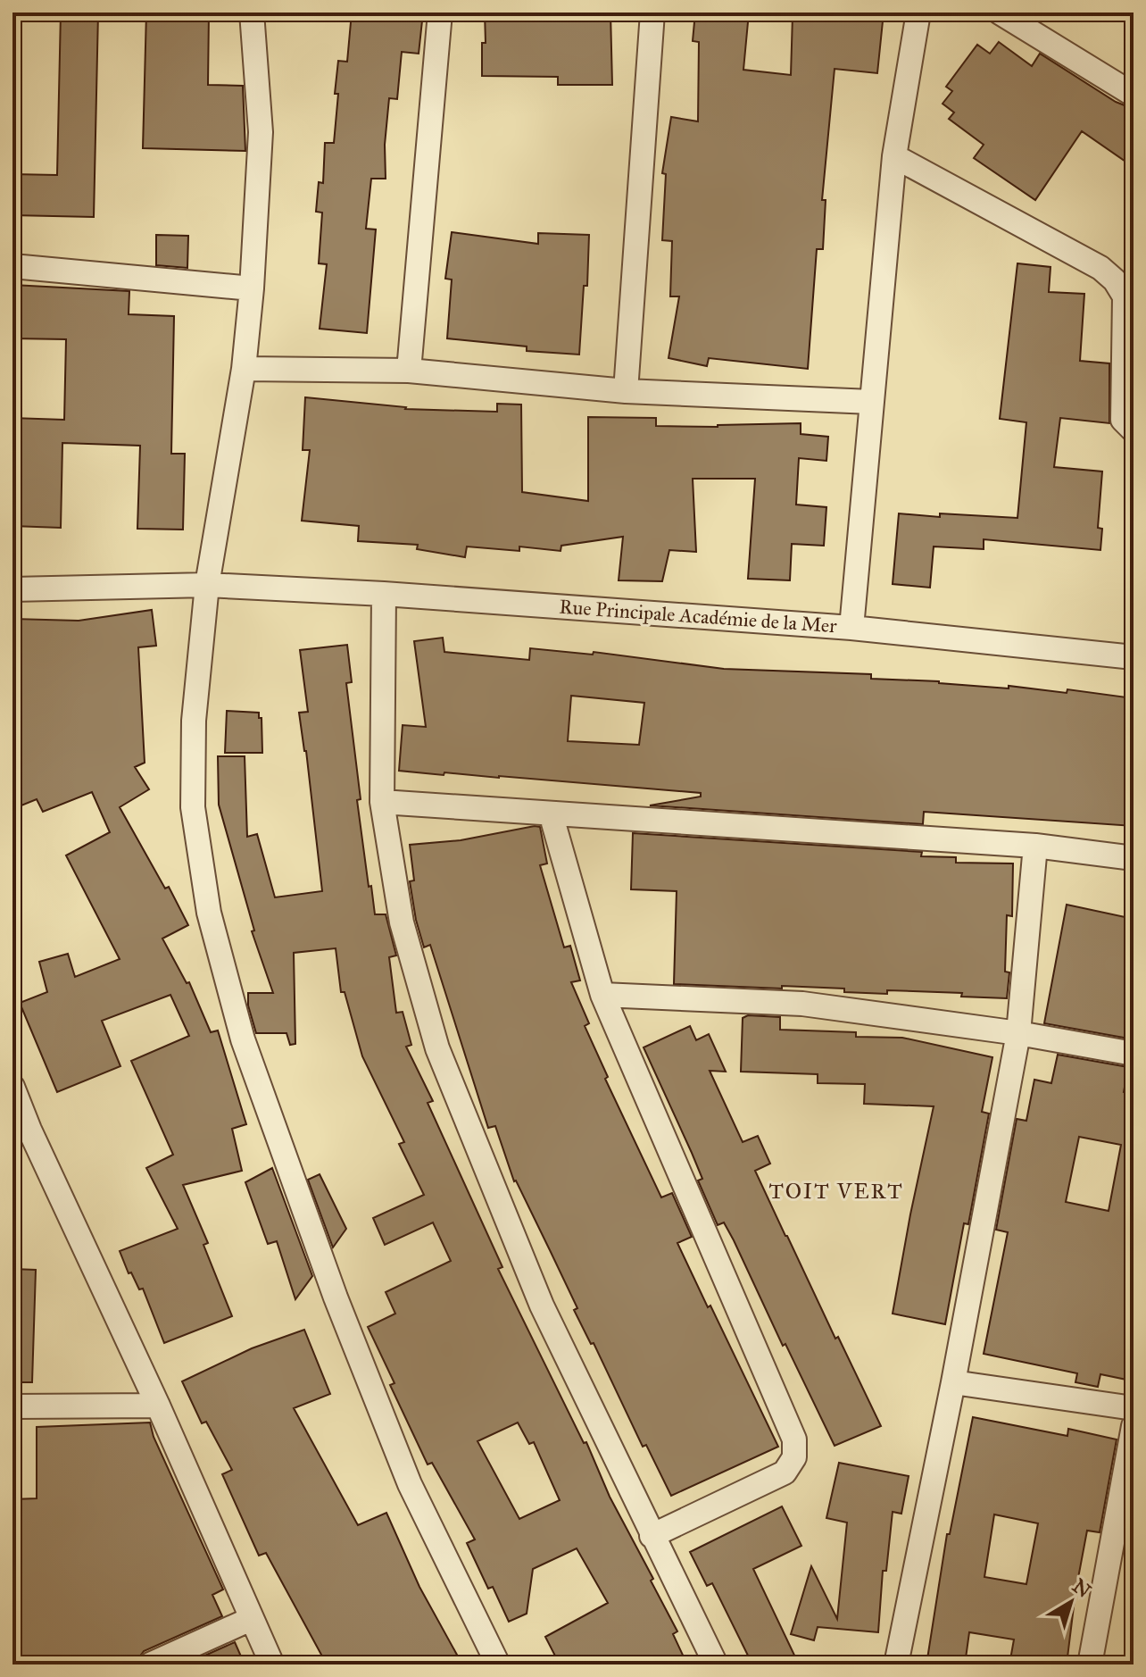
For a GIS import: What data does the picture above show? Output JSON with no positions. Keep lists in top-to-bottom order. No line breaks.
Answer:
{"streets":{"street":["Rue Principale Académie de la Mer"]},"districts":["TOIT VERT"],"north":"top right"}
